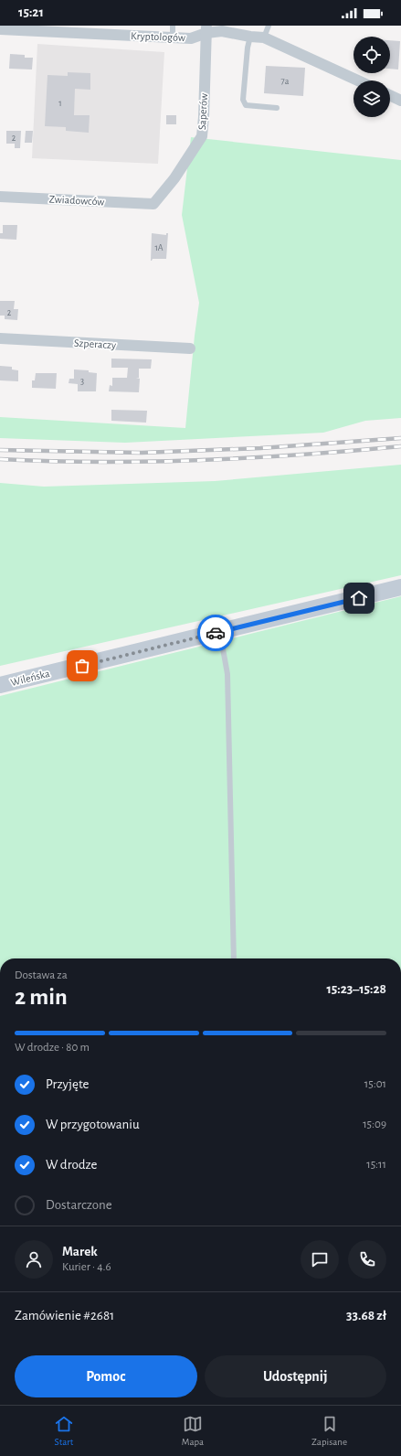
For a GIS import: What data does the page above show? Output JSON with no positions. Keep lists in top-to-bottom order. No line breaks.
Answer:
{"streets":{"street":["Kryptologów","Saperów","Zwiadowców","Szperaczy","Wileńska"]},"crossings":[["Kryptologów","Saperów"],["Saperów","Zwiadowców"]],"house_numbers":["7a","1","2","1A","2","3"],"page":{"status":"15:21","heading":["2 min","Dostawa za","15:23–15:28"],"panel":["Marek","Kurier · 4.6","Zamówienie #2681","33.68 zł"],"bar":"W drodze · 80 m","list":[["Przyjęte","15:01"],["W przygotowaniu","15:09"],["W drodze","15:11"],"Dostarczone"],"buttons":["Pomoc","Udostępnij"],"tabs":["Start","Mapa","Zapisane"]}}
